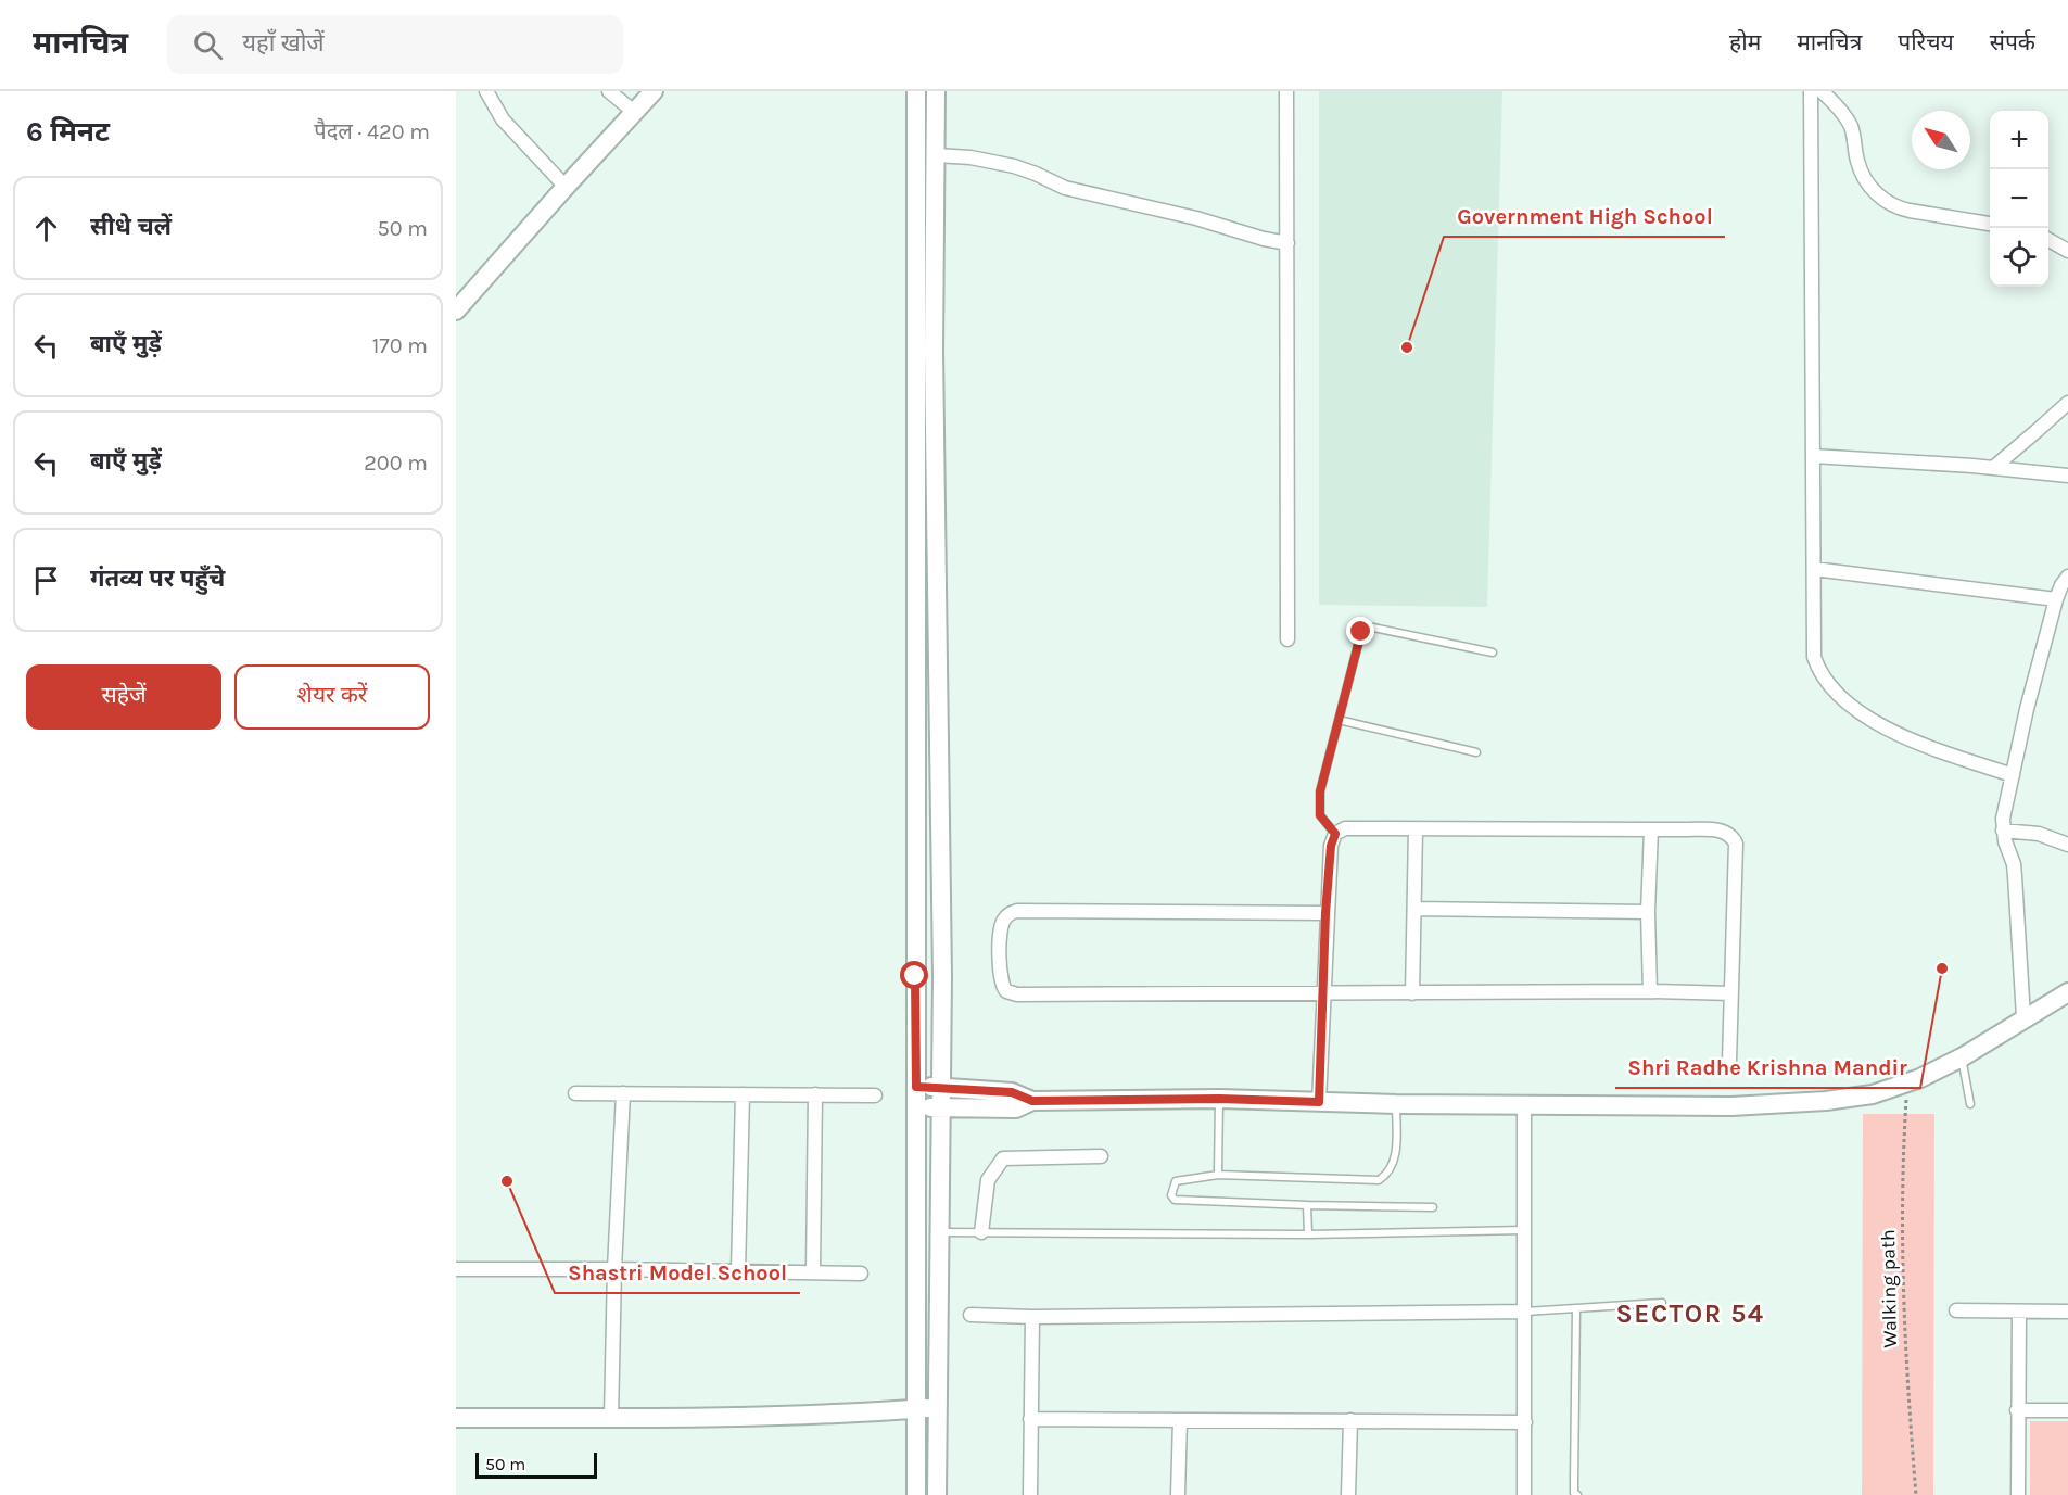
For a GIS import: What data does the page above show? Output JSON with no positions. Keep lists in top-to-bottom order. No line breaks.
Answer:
{"streets":{"path":["Walking path"]},"districts":["SECTOR 54"],"places":["Government High School","Shri Radhe Krishna Mandir","Shastri Model School"],"scale_bar":"50 m","north":"top left","page":{"header":"मानचित्र","search":"यहाँ खोजें","nav":["होम","मानचित्र","परिचय","संपर्क"],"heading":["6 मिनट","पैदल · 420 m"],"map_buttons":["+","−"],"list":[["सीधे चलें","50 m"],["बाएँ मुड़ें","170 m"],["बाएँ मुड़ें","200 m"],"गंतव्य पर पहुँचे"],"buttons":["सहेजें","शेयर करें"],"scale":"50 m"}}
